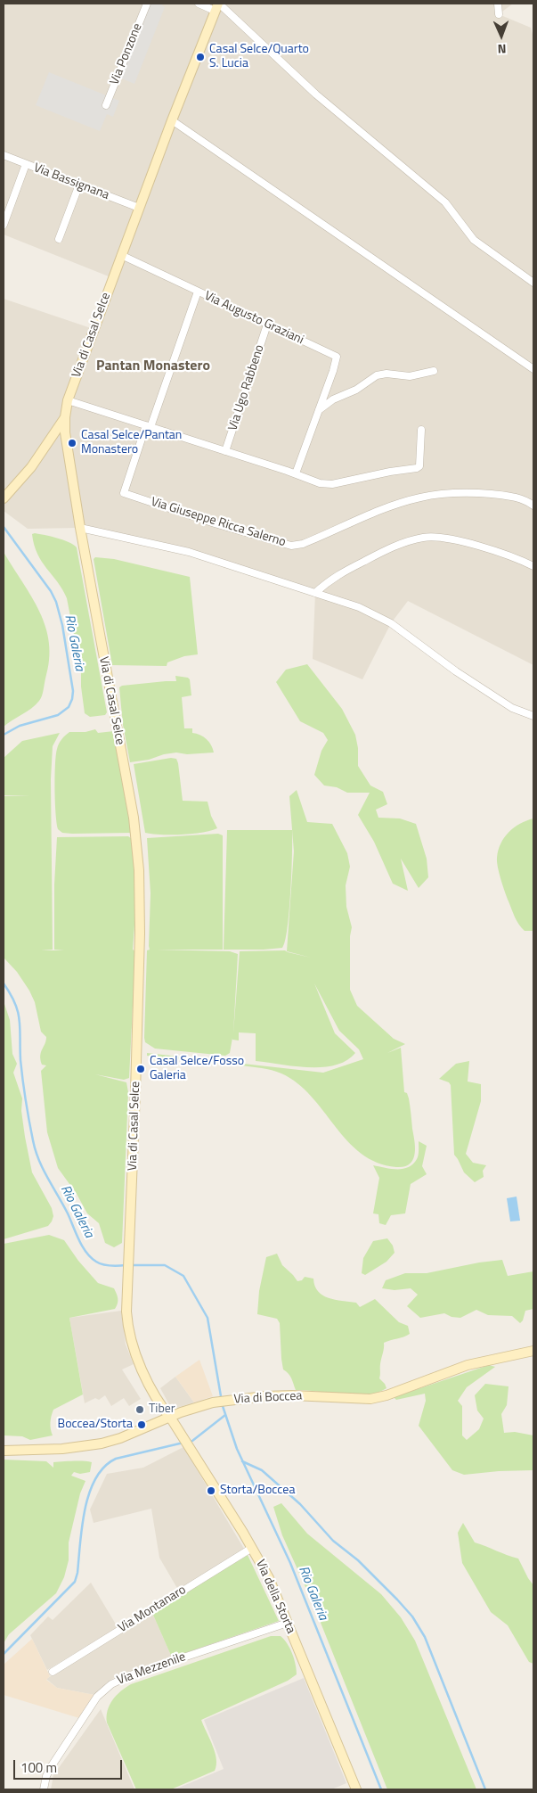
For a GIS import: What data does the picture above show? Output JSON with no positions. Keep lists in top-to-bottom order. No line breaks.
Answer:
{"streets":{"main road":["Via di Casal Selce","Via di Boccea","Via della Storta"],"street":["Via Ponzone","Via Bassignana","Via Augusto Graziani","Via Ugo Rabbeno","Via Giuseppe Ricca Salerno","Via Montanaro","Via Mezzenile"]},"crossings":[["Via Bassignana","Via di Casal Selce"],["Via Augusto Graziani","Via di Casal Selce"],["Via Augusto Graziani","Via Ugo Rabbeno"],["Via di Casal Selce","Via di Boccea"],["Via di Casal Selce","Via della Storta"],["Via di Boccea","Via della Storta"],["Via della Storta","Via Montanaro"],["Via della Storta","Via Mezzenile"]],"districts":["Pantan Monastero"],"water":["Rio Galeria"],"places":["Casal Selce/Quarto S. Lucia","Casal Selce/Pantan Monastero","Casal Selce/Fosso Galeria","Tiber","Boccea/Storta","Storta/Boccea"],"scale_bar":"100 m","north":"bottom"}
